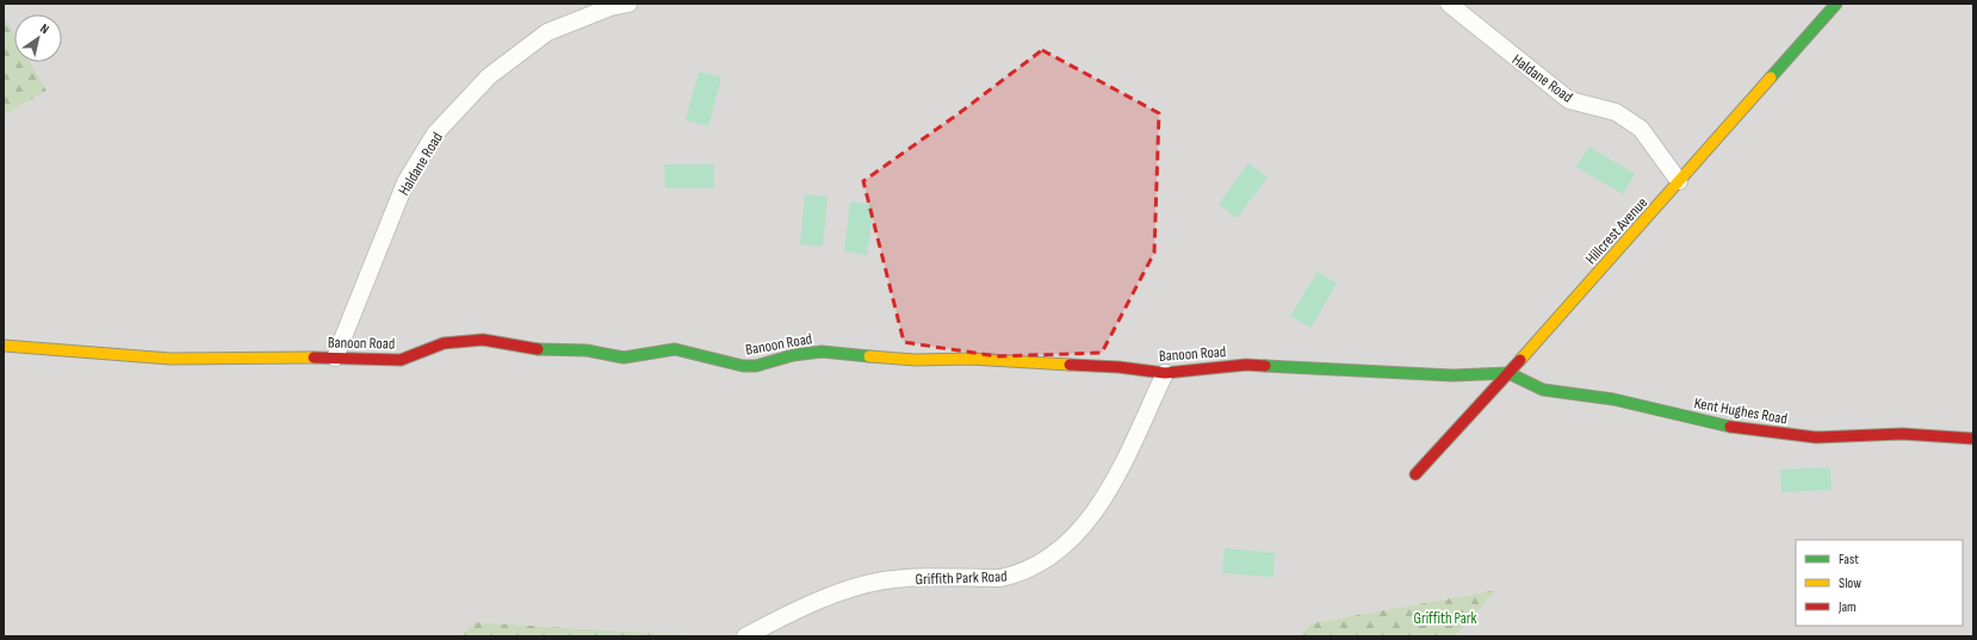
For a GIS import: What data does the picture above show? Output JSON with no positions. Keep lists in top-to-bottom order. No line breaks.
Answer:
{"streets":{"street":["Haldane Road","Hillcrest Avenue","Banoon Road","Kent Hughes Road","Griffith Park Road"]},"crossings":[["Haldane Road","Hillcrest Avenue"],["Haldane Road","Banoon Road"],["Hillcrest Avenue","Banoon Road"],["Hillcrest Avenue","Kent Hughes Road"],["Banoon Road","Kent Hughes Road"],["Banoon Road","Griffith Park Road"]],"parks":["Griffith Park"],"legend":["Fast","Slow","Jam"],"north":"top right"}
